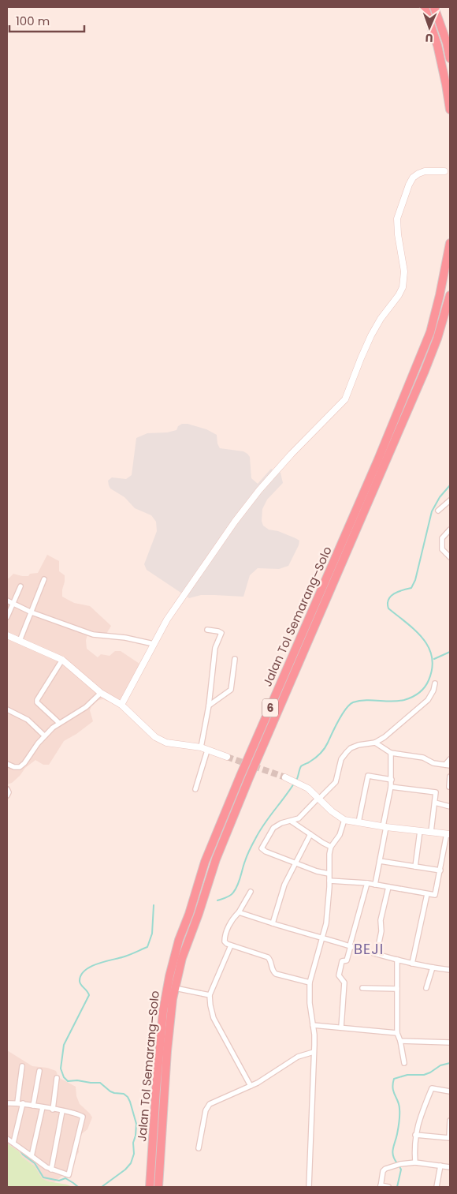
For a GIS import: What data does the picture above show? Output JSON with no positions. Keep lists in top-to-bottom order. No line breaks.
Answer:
{"streets":{"highway":["Jalan Tol Semarang–Solo","6"]},"districts":["BEJI"],"scale_bar":"100 m","north":"bottom"}
